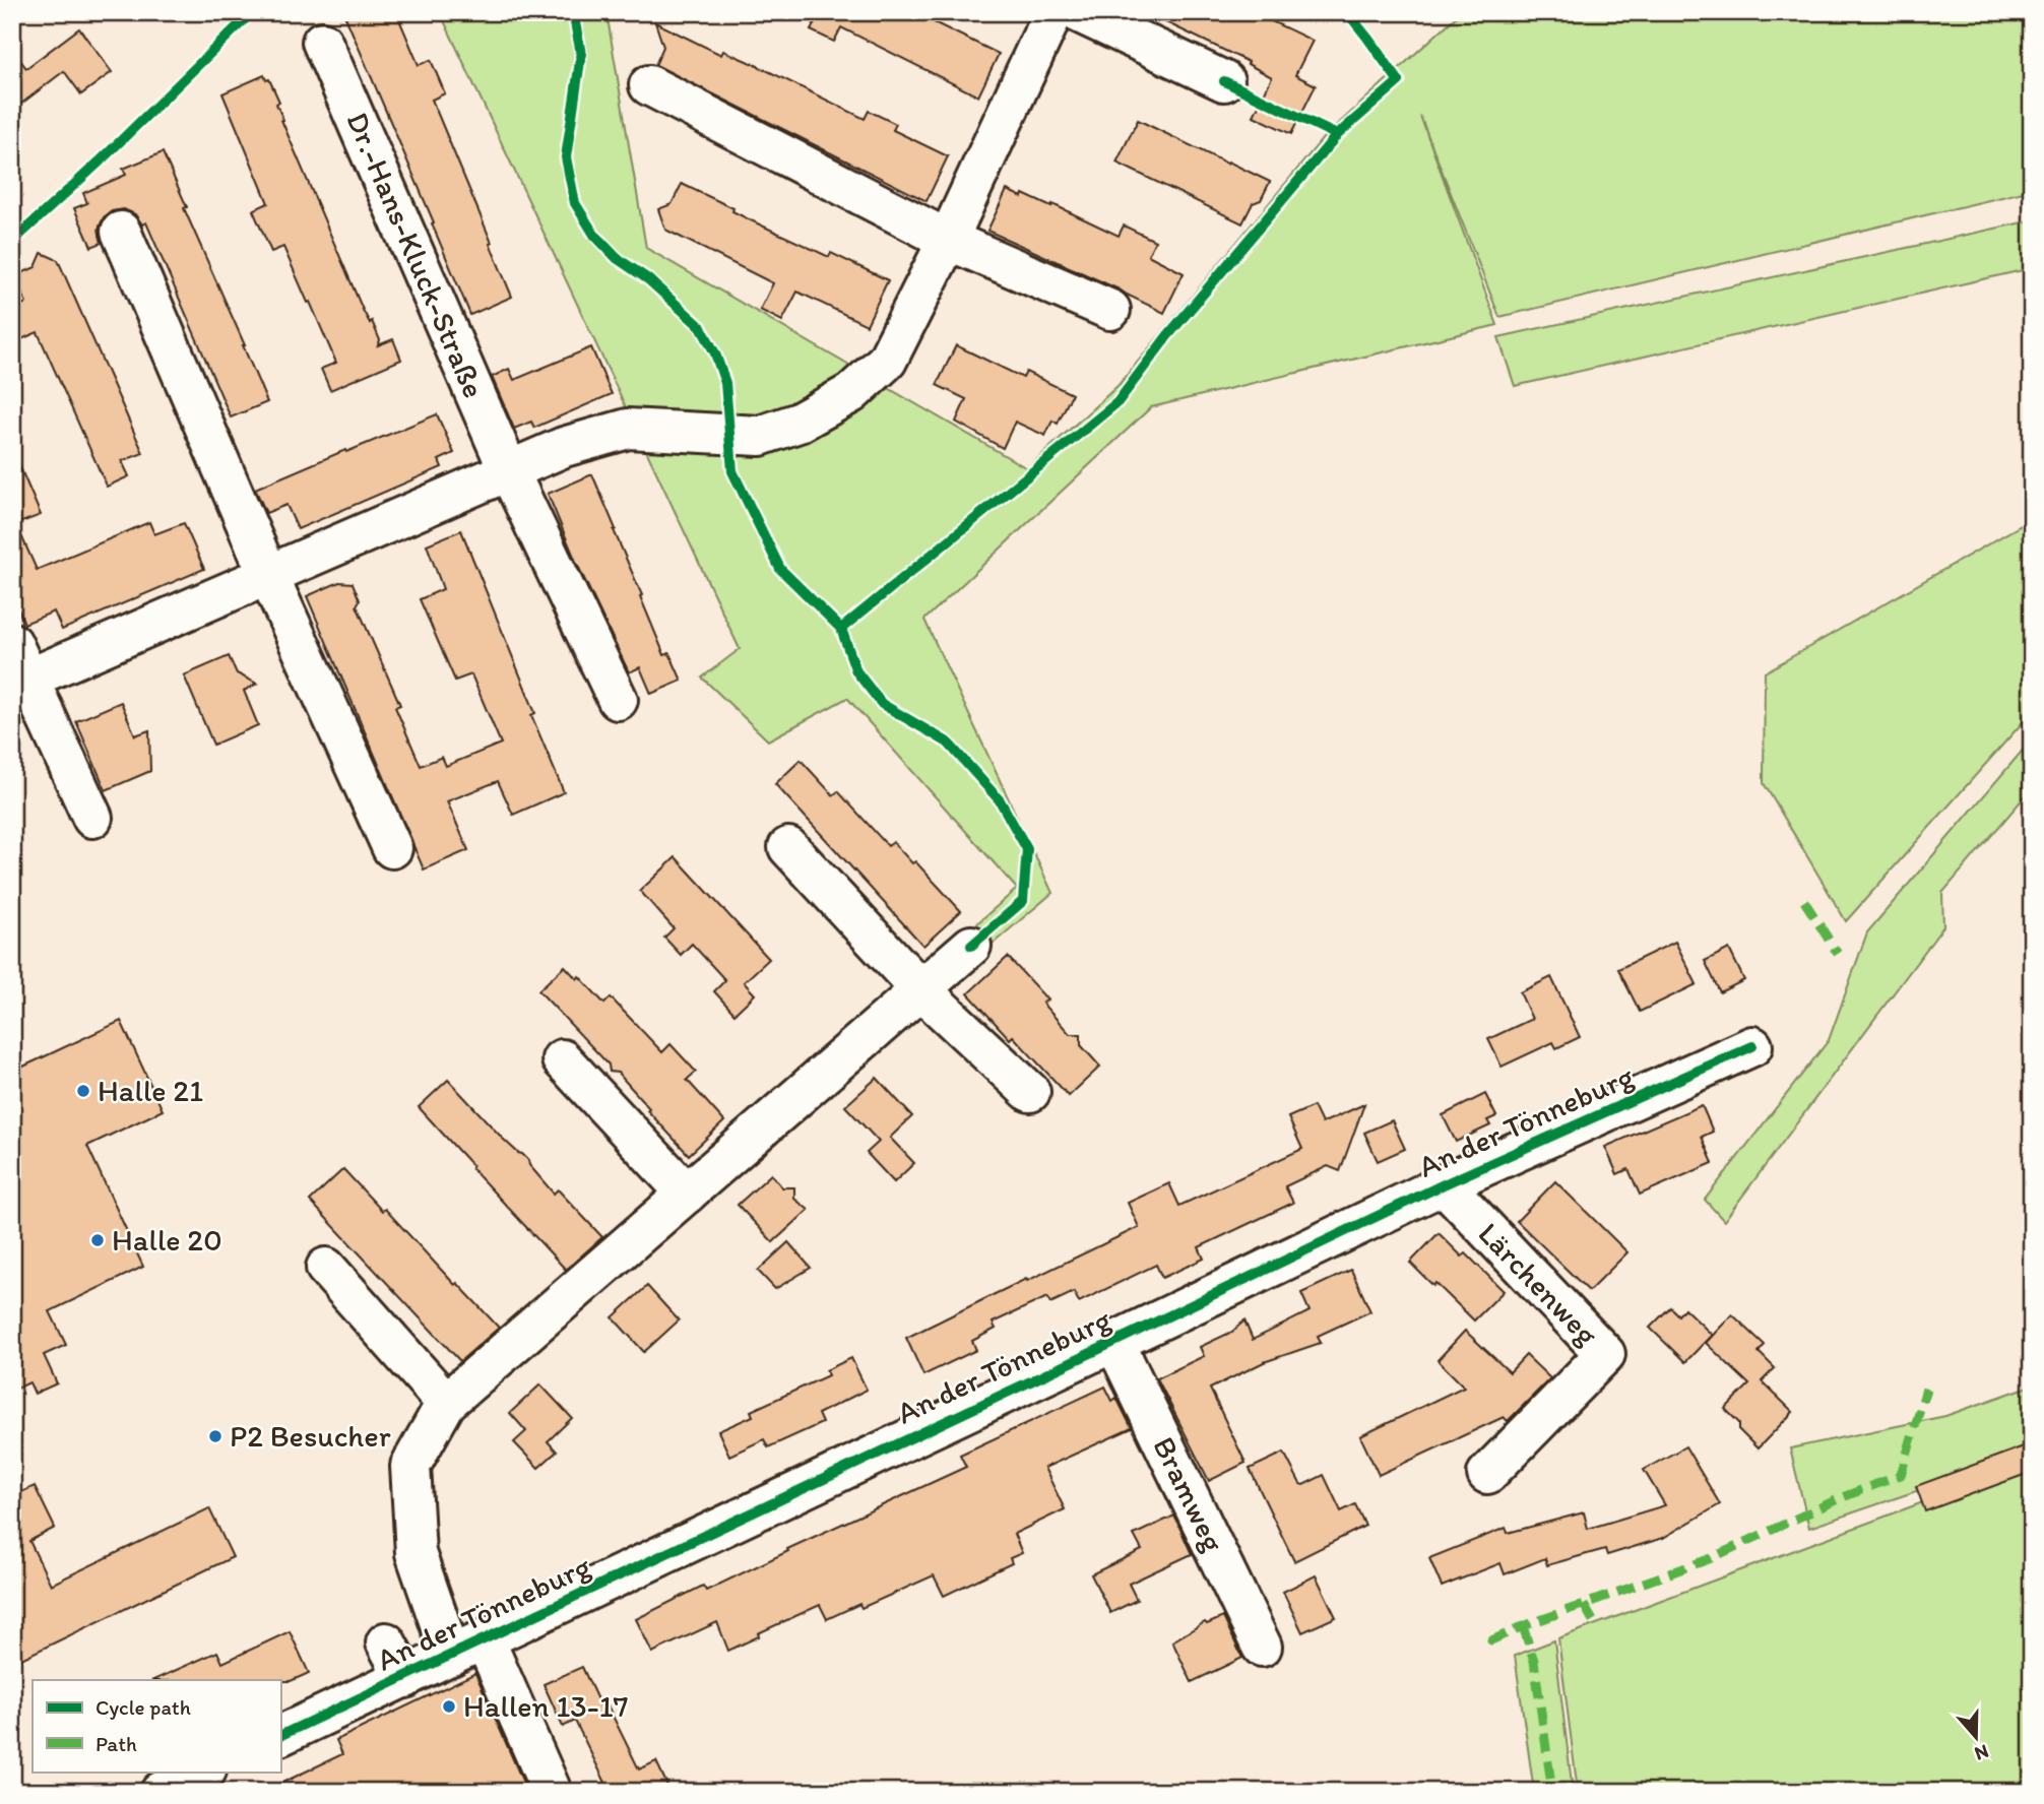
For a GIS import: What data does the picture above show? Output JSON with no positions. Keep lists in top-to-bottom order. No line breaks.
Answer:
{"streets":{"street":["Dr.-Hans-Kluck-Straße","An der Tönneburg","Lärchenweg","Bramweg"]},"crossings":[["An der Tönneburg","Lärchenweg"],["An der Tönneburg","Bramweg"]],"places":["Halle 21","Halle 20","P2 Besucher","Hallen 13-17"],"legend":["Cycle path","Path"],"north":"bottom"}
